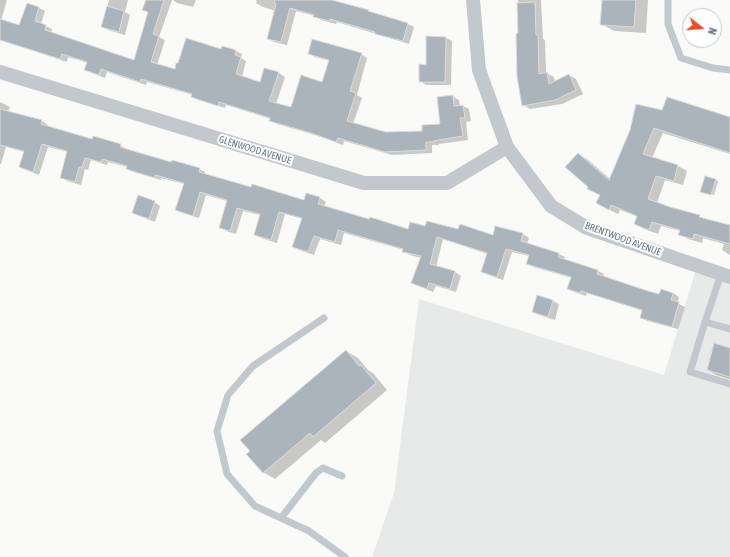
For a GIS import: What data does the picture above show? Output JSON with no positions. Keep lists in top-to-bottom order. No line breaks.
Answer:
{"streets":{"street":["GLENWOOD AVENUE","BRENTWOOD AVENUE"]},"crossings":[["GLENWOOD AVENUE","BRENTWOOD AVENUE"]],"north":"right"}
